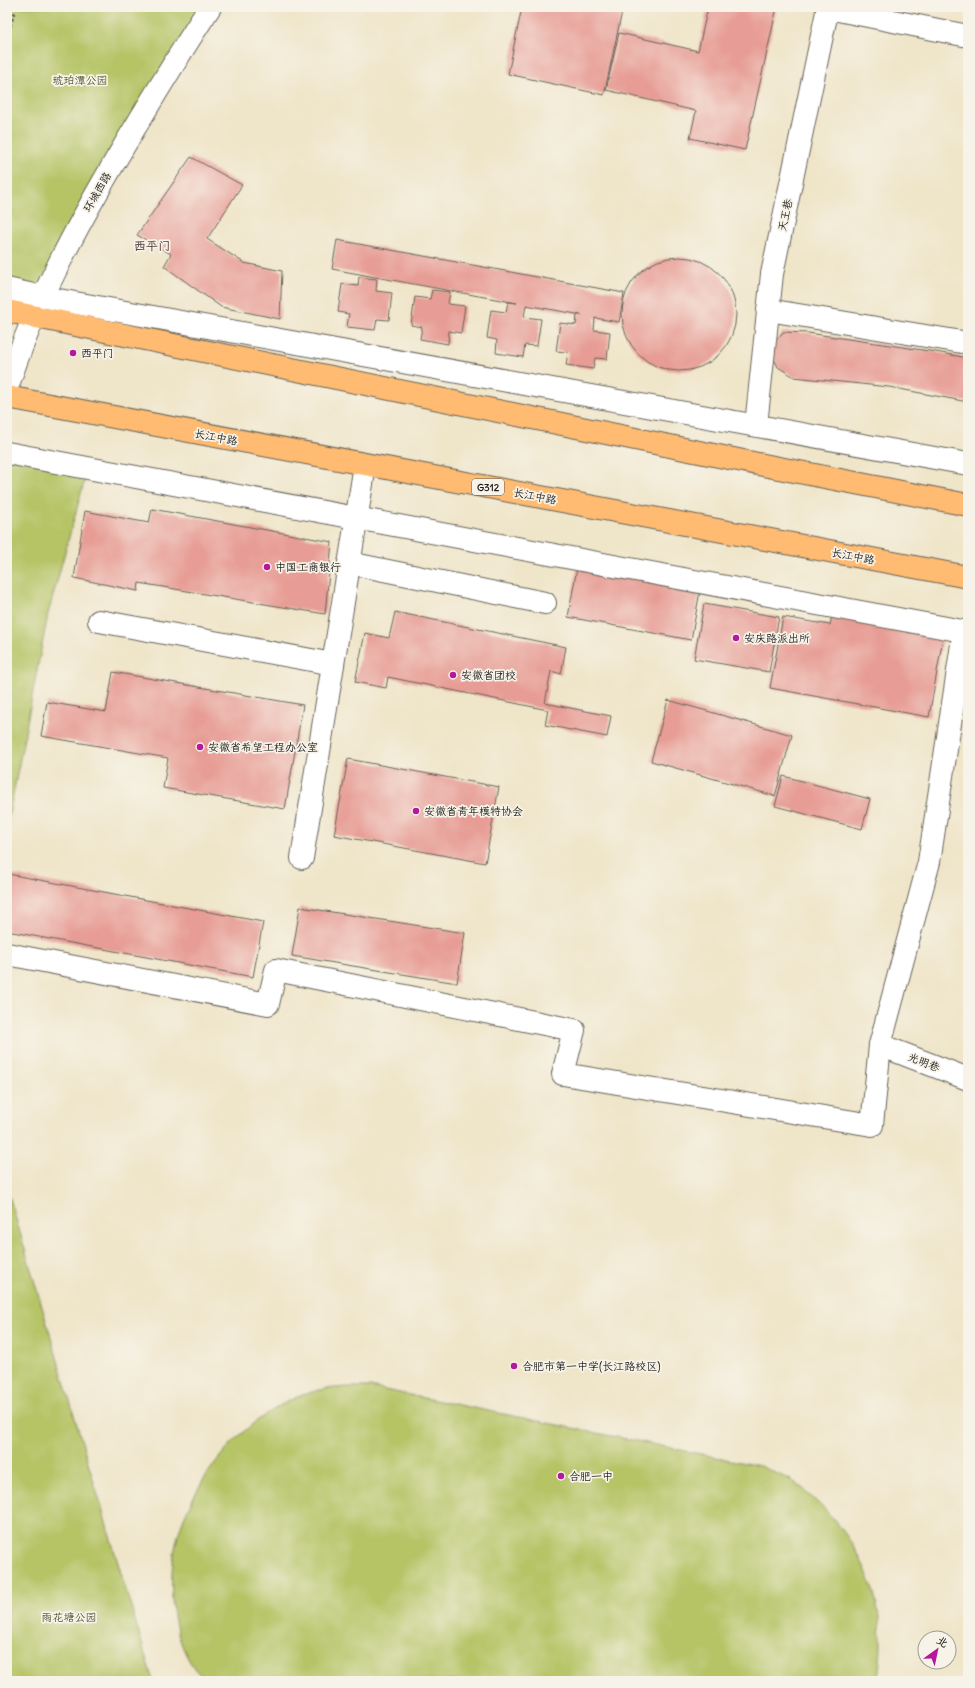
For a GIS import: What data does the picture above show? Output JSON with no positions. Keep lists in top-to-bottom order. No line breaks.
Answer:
{"streets":{"highway":["长江中路","G312"],"street":["环城西路","天王巷","光明巷"]},"districts":["西平门"],"parks":["琥珀潭公园","雨花塘公园"],"places":["西平门","中国工商银行","安庆路派出所","安徽省团校","安徽省希望工程办公室","安徽省青年模特协会","合肥市第一中学(长江路校区)","合肥一中"],"north":"top right"}
